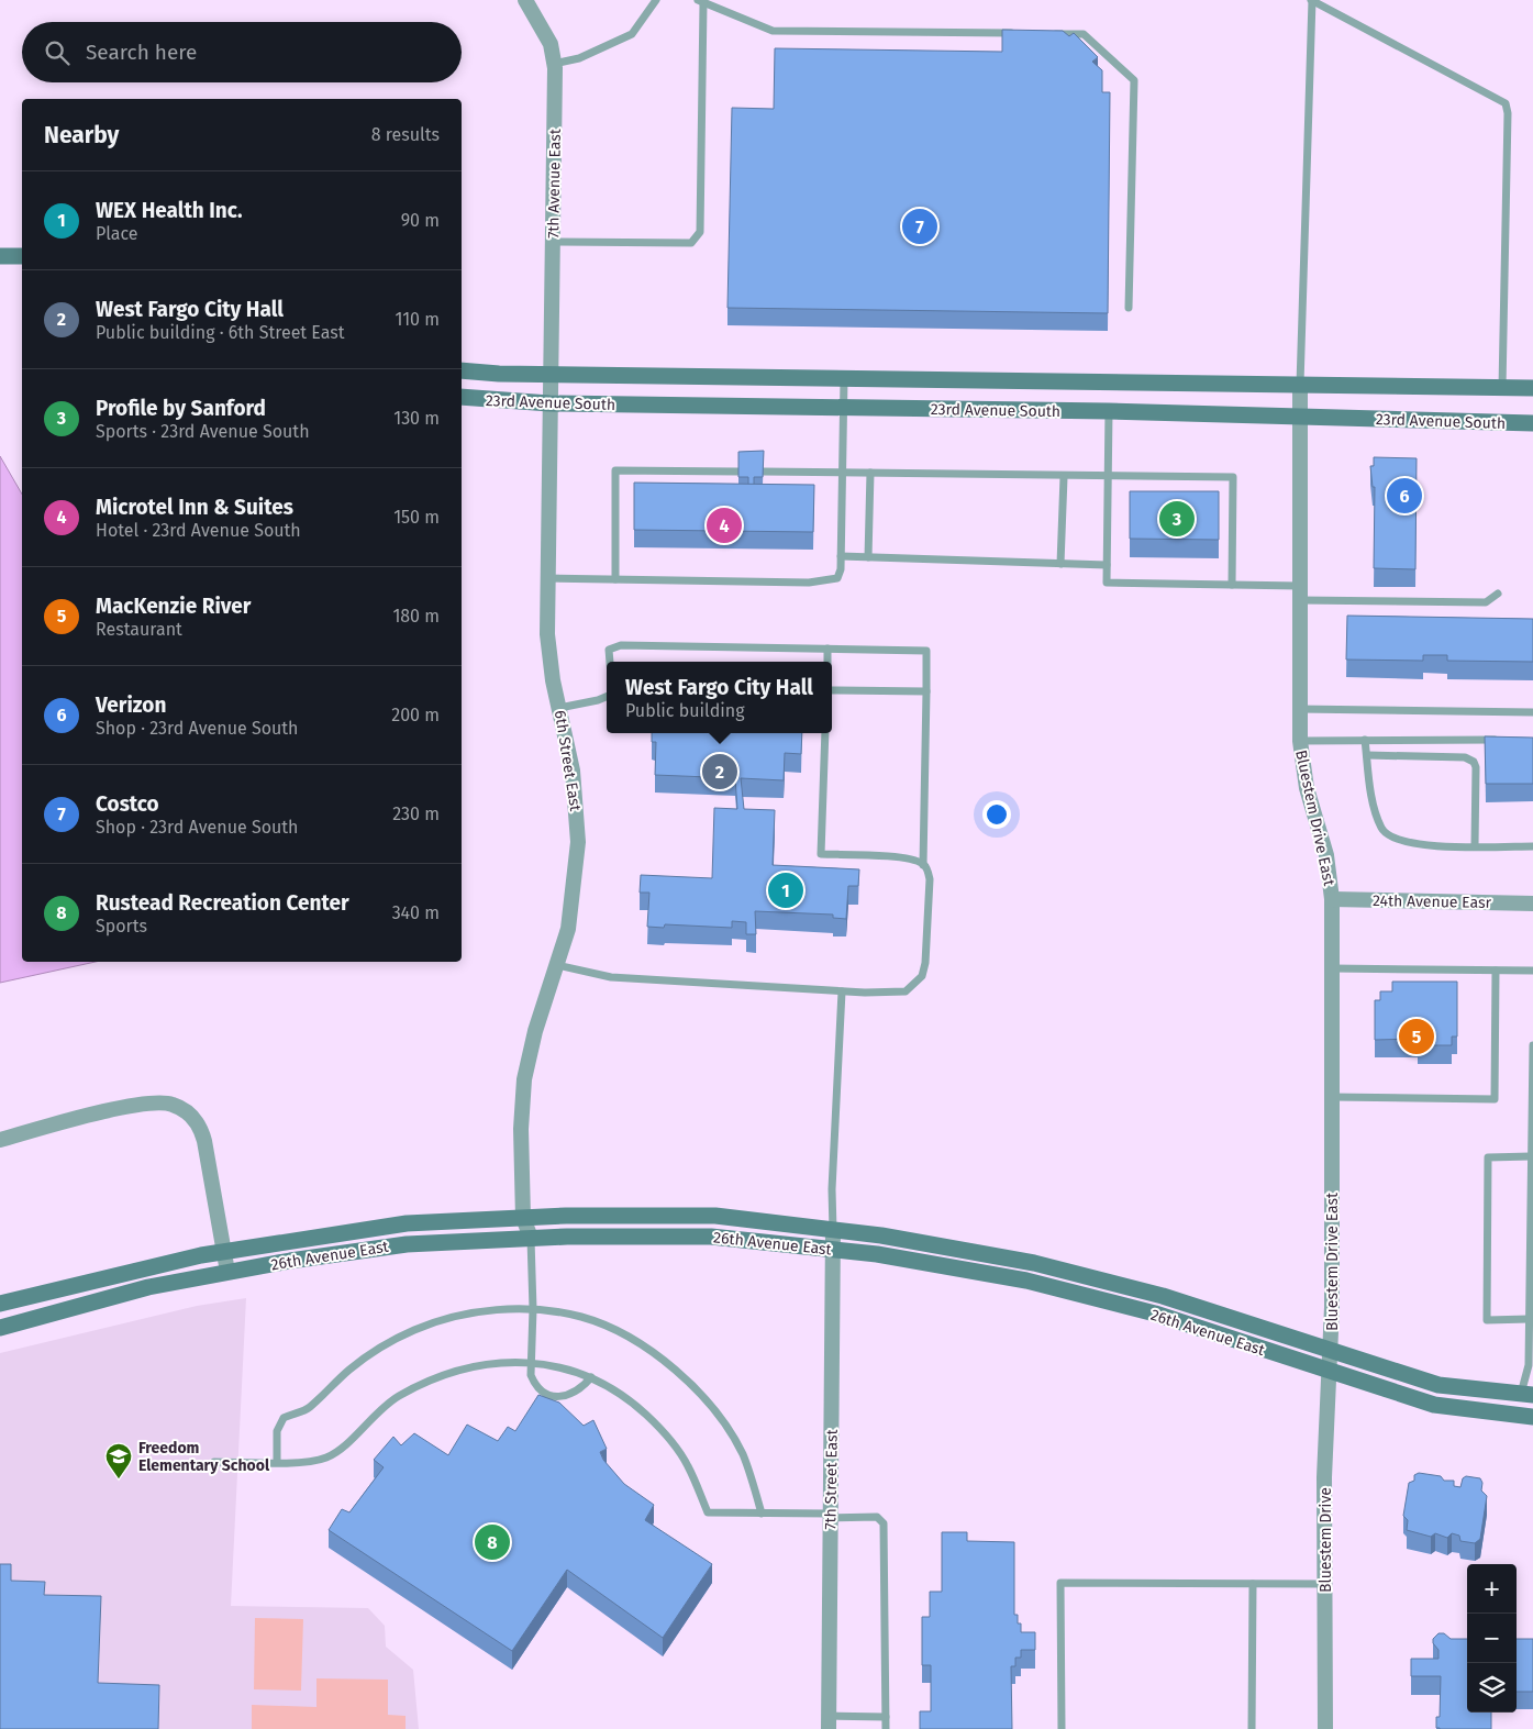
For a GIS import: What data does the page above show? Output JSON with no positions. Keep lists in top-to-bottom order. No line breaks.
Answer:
{"streets":{"street":["7th Avenue East","23rd Avenue South","6th Street East","Bluestem Drive East","24th Avenue Easr","26th Avenue East","7th Street East","Bluestem Drive"]},"crossings":[["7th Avenue East","23rd Avenue South"],["7th Avenue East","6th Street East"],["23rd Avenue South","6th Street East"],["23rd Avenue South","Bluestem Drive East"],["6th Street East","26th Avenue East"],["Bluestem Drive East","24th Avenue Easr"],["Bluestem Drive East","26th Avenue East"],["Bluestem Drive East","Bluestem Drive"],["26th Avenue East","7th Street East"],["26th Avenue East","Bluestem Drive"]],"places":{"school or university":["Freedom Elementary School"]},"page":{"search":"Search here","heading":["Nearby","8 results"],"list":[{"mark":"1","name":"WEX Health Inc.","note":"Place","value":"90 m"},{"mark":"2","name":"West Fargo City Hall","note":"Public building · 6th Street East","value":"110 m"},{"mark":"3","name":"Profile by Sanford","note":"Sports · 23rd Avenue South","value":"130 m"},{"mark":"4","name":"Microtel Inn & Suites","note":"Hotel · 23rd Avenue South","value":"150 m"},{"mark":"5","name":"MacKenzie River","note":"Restaurant","value":"180 m"},{"mark":"6","name":"Verizon","note":"Shop · 23rd Avenue South","value":"200 m"},{"mark":"7","name":"Costco","note":"Shop · 23rd Avenue South","value":"230 m"},{"mark":"8","name":"Rustead Recreation Center","note":"Sports","value":"340 m"}],"pins":["7","6","3","4","2","1","5","8"],"popup":["West Fargo City Hall","Public building"],"map_buttons":["+","−"]}}
